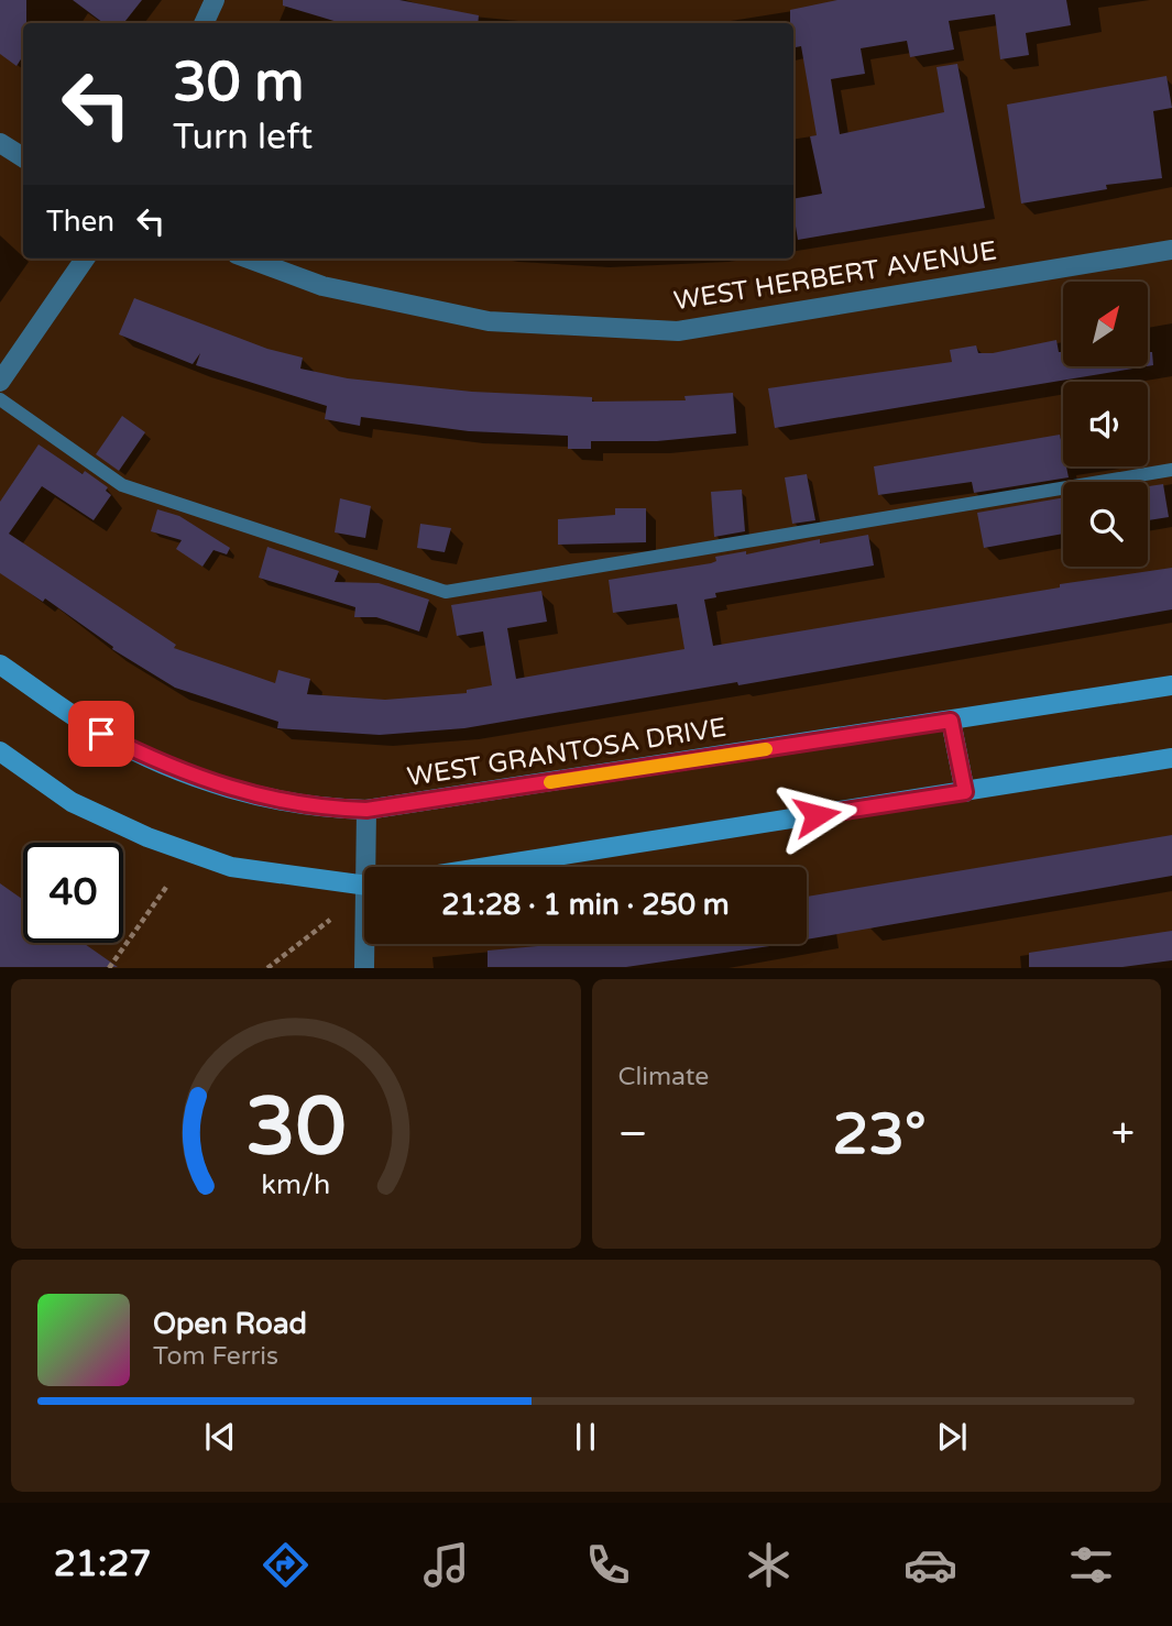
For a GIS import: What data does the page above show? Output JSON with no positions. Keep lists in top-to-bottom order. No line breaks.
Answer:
{"streets":{"street":["WEST HERBERT AVENUE","WEST GRANTOSA DRIVE"]},"north":"top right","page":{"turn":["30 m","Turn left"],"then":"Then","limit":"40","trip":"21:28 · 1 min · 250 m","tile":"Climate","heat":["−","23°","+"],"song":["Open Road","Tom Ferris"],"tabs":"21:27","gauge":["30","km/h"]}}
